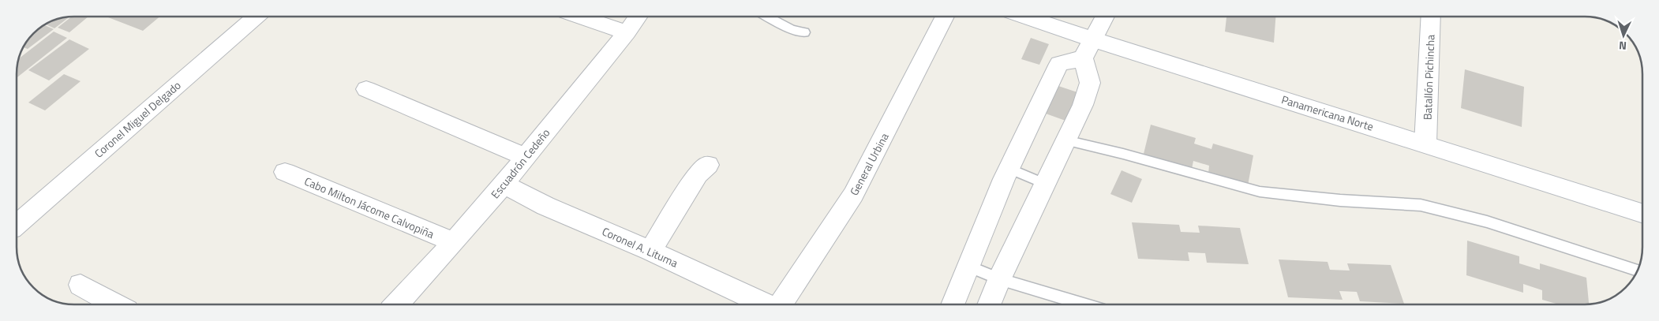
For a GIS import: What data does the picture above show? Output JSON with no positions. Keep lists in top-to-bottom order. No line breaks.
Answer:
{"streets":{"street":["Batallón Pichincha","Panamericana Norte","Coronel Miguel Delgado","Escuadrón Cedeño","General Urbina","Cabo Milton Jácome Calvopiña","Coronel A. Lituma"]},"crossings":[["Batallón Pichincha","Panamericana Norte"],["Escuadrón Cedeño","Cabo Milton Jácome Calvopiña"],["Escuadrón Cedeño","Coronel A. Lituma"]],"north":"bottom"}
